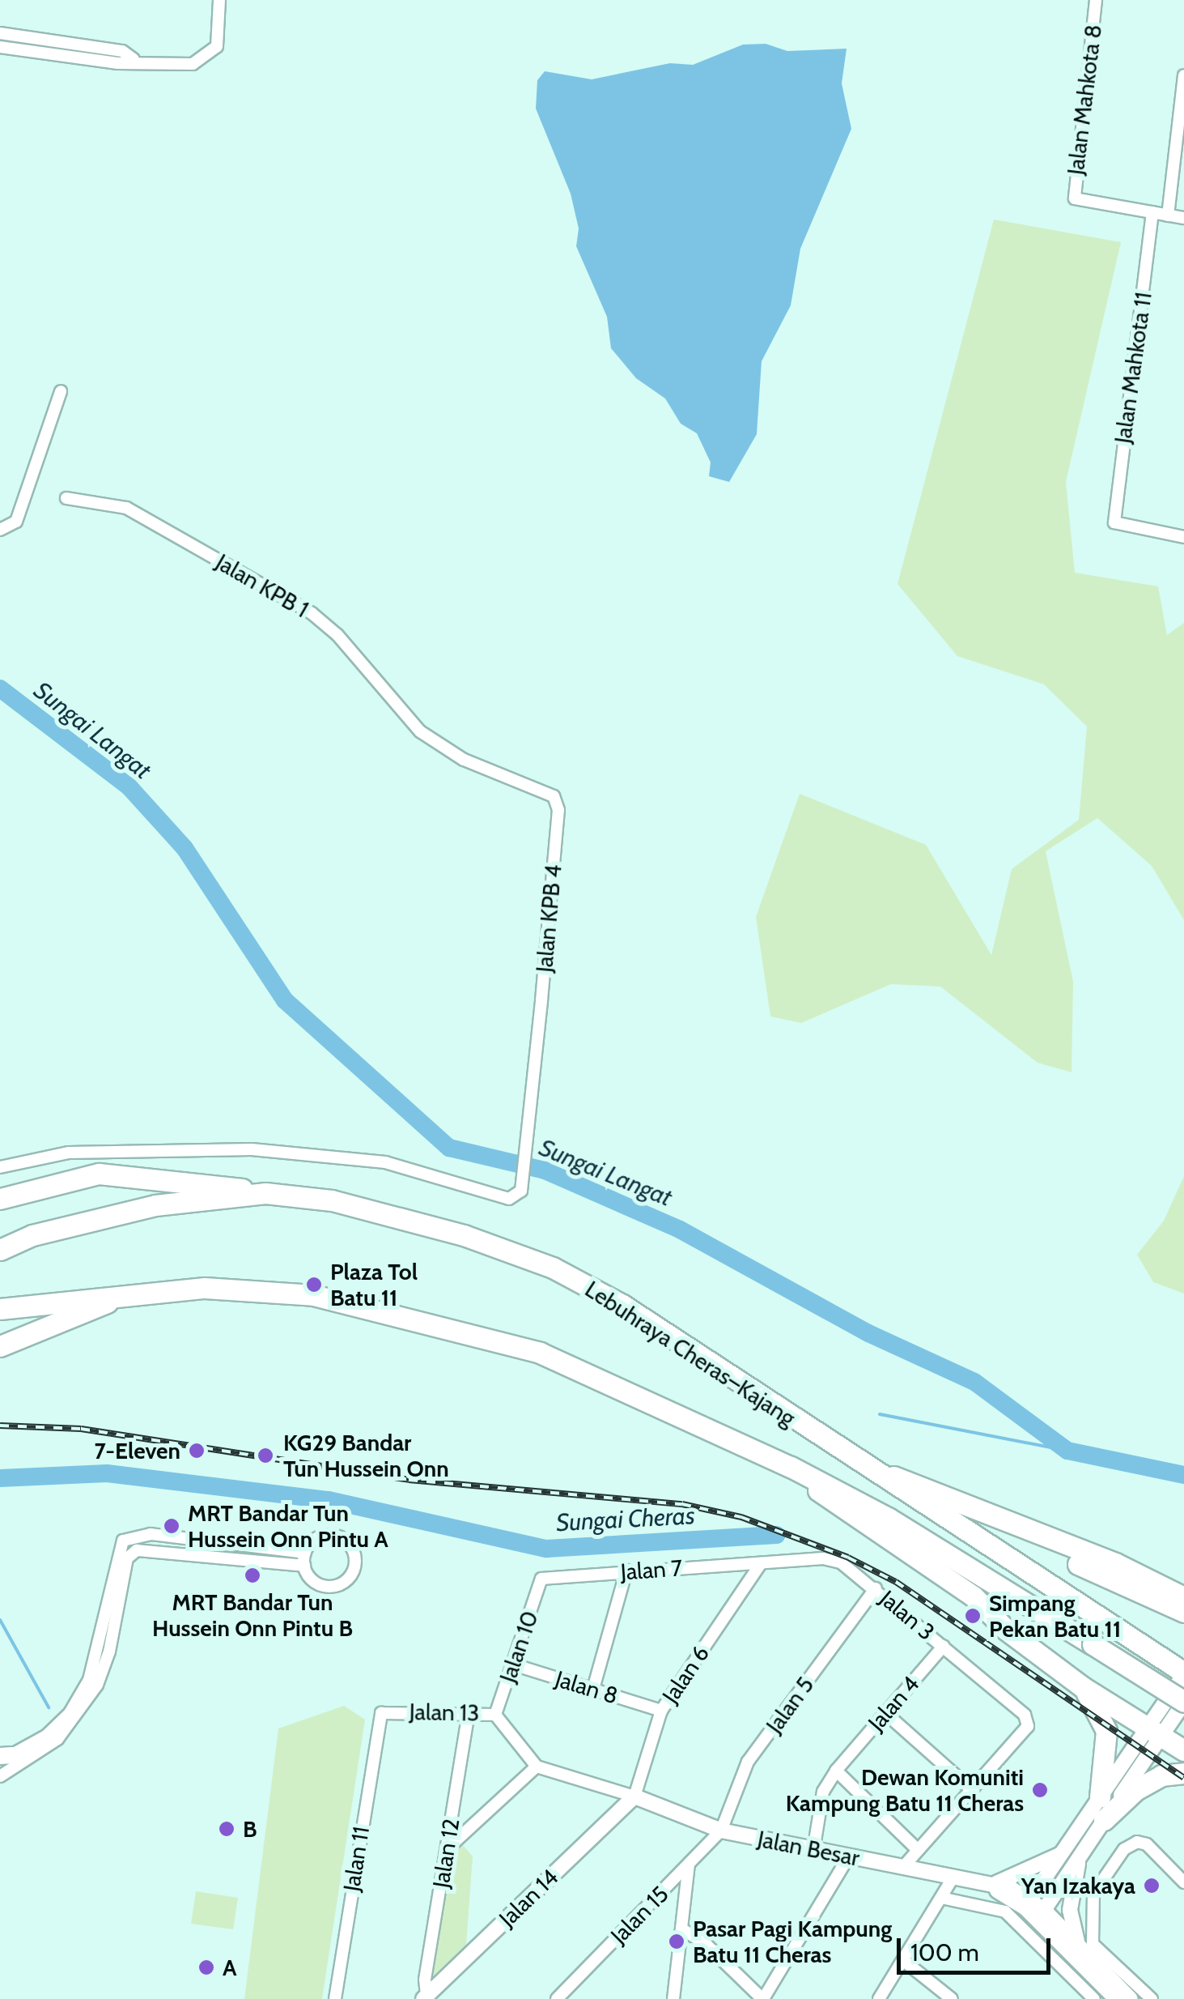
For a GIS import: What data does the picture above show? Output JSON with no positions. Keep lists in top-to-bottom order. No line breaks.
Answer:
{"streets":{"highway":["Lebuhraya Cheras–Kajang"],"street":["Jalan Mahkota 8","Jalan Mahkota 11","Jalan KPB 1","Jalan KPB 4","Jalan 7","Jalan 3","Jalan 10","Jalan 6","Jalan 8","Jalan 4","Jalan 5","Jalan 13","Jalan Besar","Jalan 12","Jalan 11","Jalan 14","Jalan 15"]},"crossings":[["Jalan Mahkota 8","Jalan Mahkota 11"],["Jalan KPB 1","Jalan KPB 4"],["Jalan 7","Jalan 3"],["Jalan 7","Jalan 10"],["Jalan 7","Jalan 6"],["Jalan 3","Jalan 6"],["Jalan 3","Jalan 4"],["Jalan 3","Jalan 5"],["Jalan 10","Jalan 8"],["Jalan 10","Jalan 13"],["Jalan 6","Jalan 8"],["Jalan 6","Jalan Besar"],["Jalan 6","Jalan 14"],["Jalan 4","Jalan Besar"],["Jalan 5","Jalan Besar"],["Jalan 5","Jalan 15"],["Jalan 13","Jalan 12"],["Jalan 13","Jalan 11"],["Jalan Besar","Jalan 14"],["Jalan Besar","Jalan 15"],["Jalan 12","Jalan 14"]],"water":["Sungai Langat","Sungai Cheras"],"places":["Plaza Tol Batu 11","7-Eleven","KG29 Bandar Tun Hussein Onn","MRT Bandar Tun Hussein Onn Pintu A","MRT Bandar Tun Hussein Onn Pintu B","Simpang Pekan Batu 11","Dewan Komuniti Kampung Batu 11 Cheras","B","Yan Izakaya","Pasar Pagi Kampung Batu 11 Cheras","A"],"scale_bar":"100 m"}
